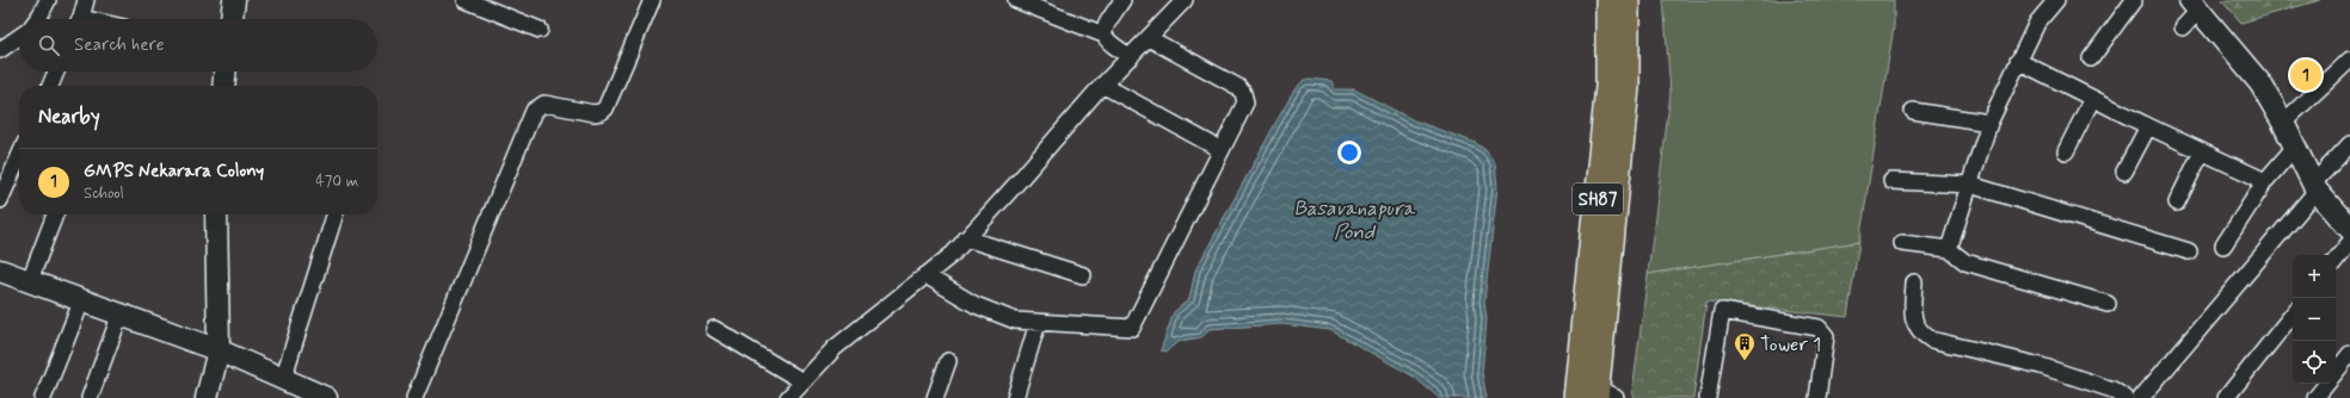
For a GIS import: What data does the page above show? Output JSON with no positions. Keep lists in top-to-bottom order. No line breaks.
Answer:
{"streets":{"main road":["SH87"]},"water":["Basavanapura Pond"],"places":{"building":["Tower 1"]},"page":{"search":"Search here","pins":"1","heading":"Nearby","list":[{"mark":"1","name":"GMPS Nekarara Colony","note":"School","value":"470 m"}],"map_buttons":["+","−"]}}
